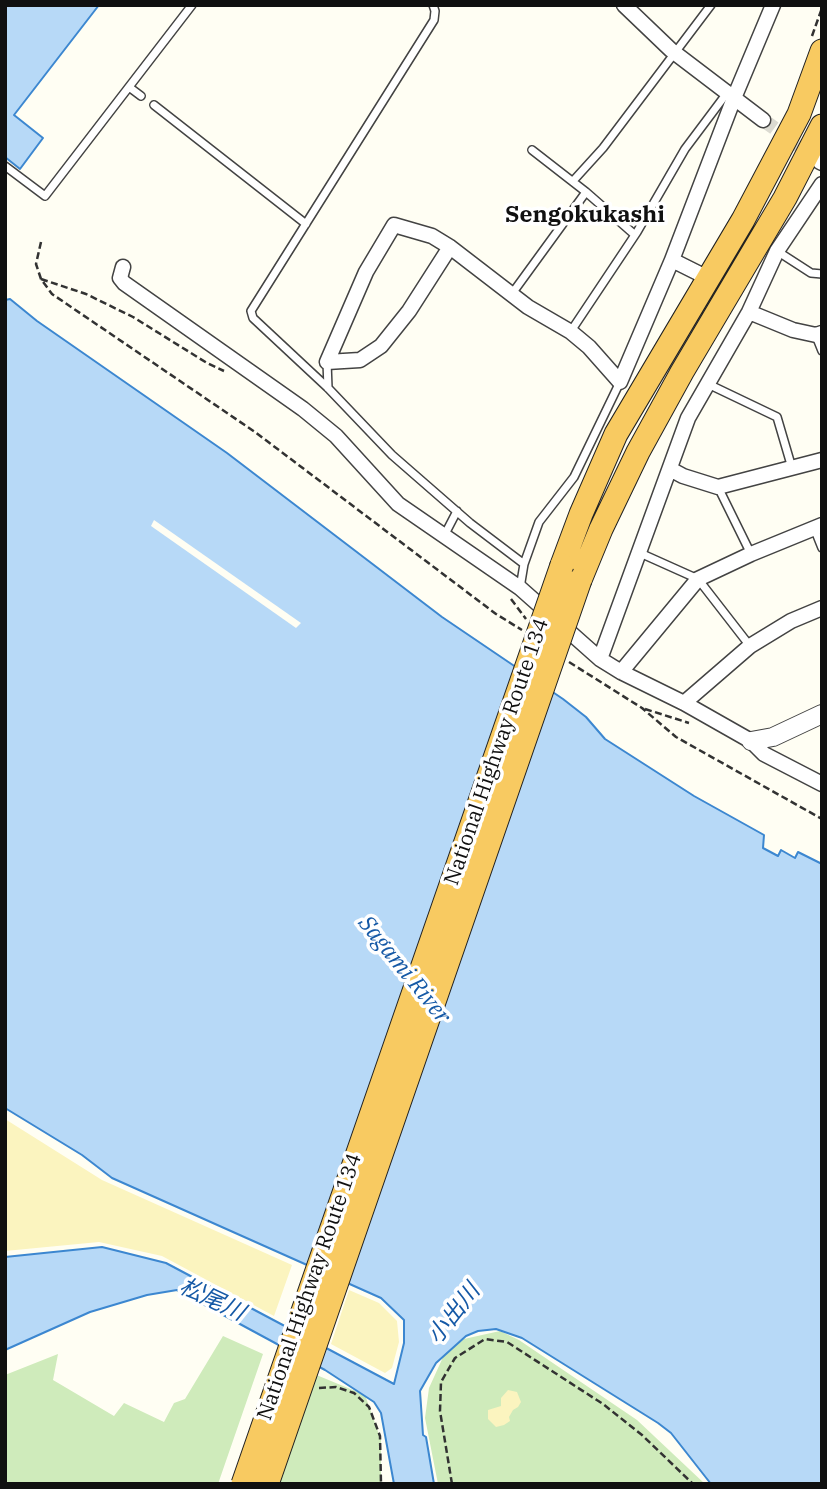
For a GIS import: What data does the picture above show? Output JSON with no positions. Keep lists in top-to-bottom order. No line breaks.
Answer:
{"streets":{"highway":["National Highway Route 134"]},"districts":["Sengokukashi"],"water":["Sagami River","松尾川","小出川"]}
